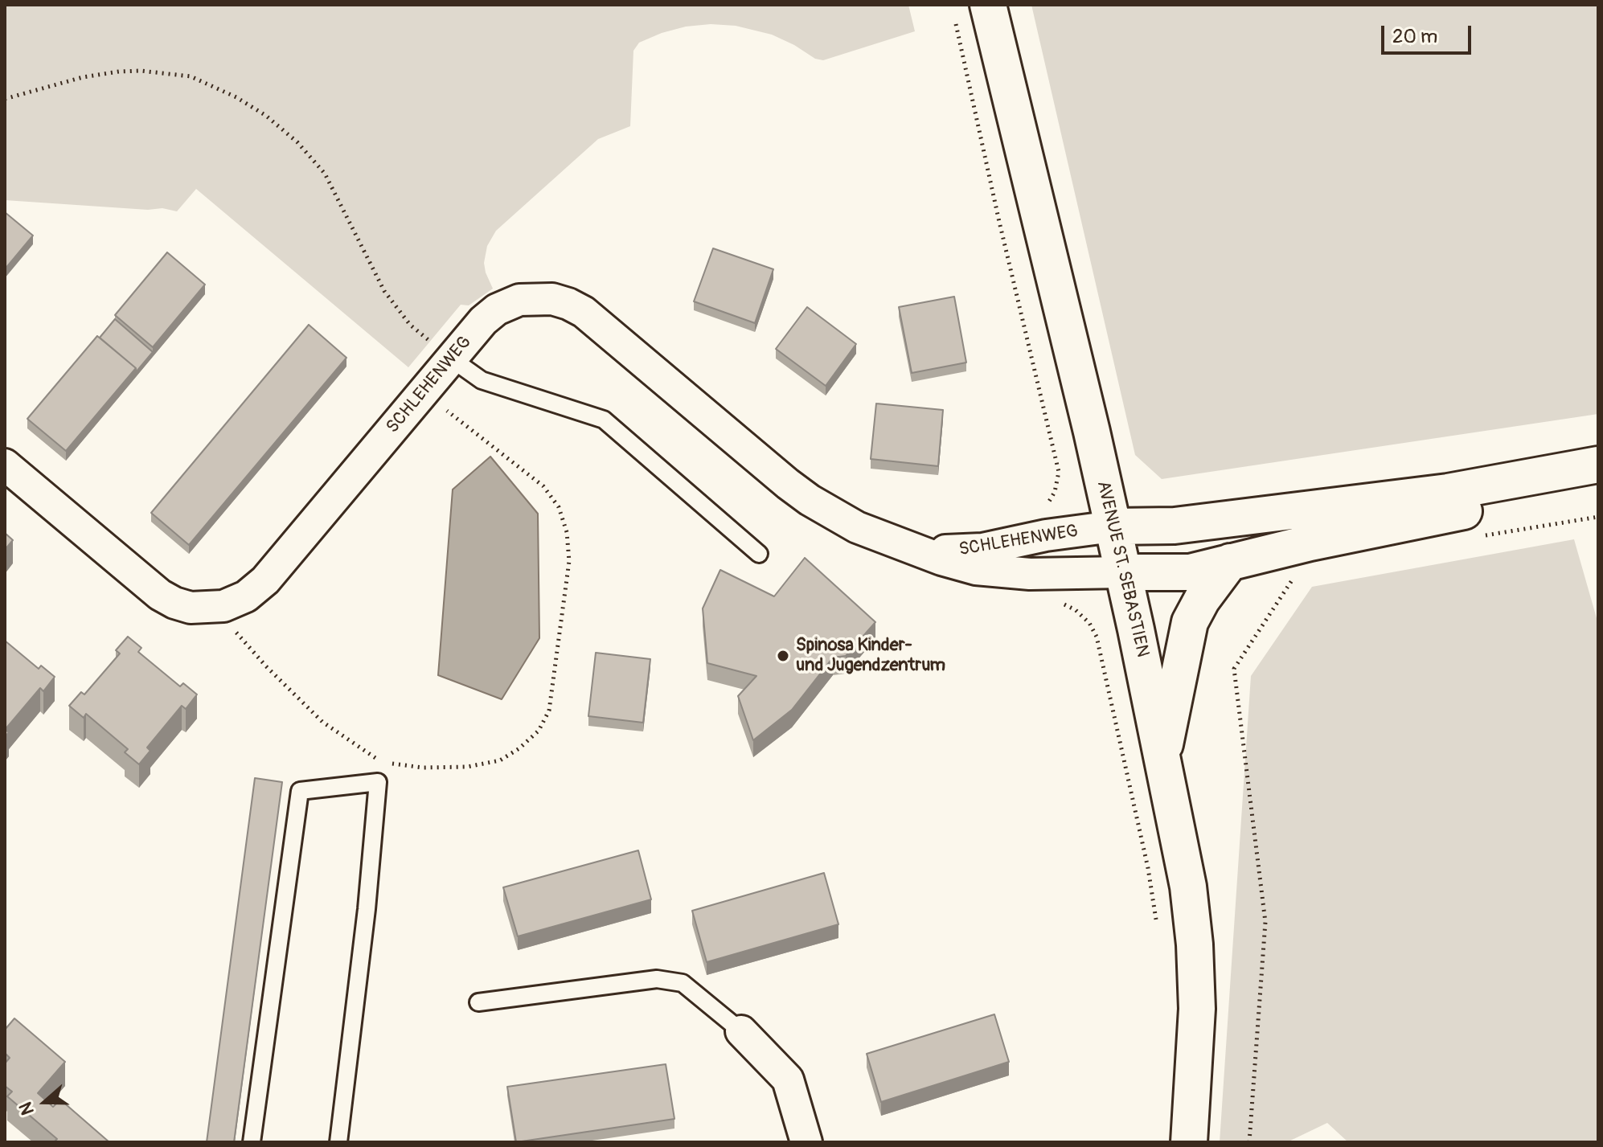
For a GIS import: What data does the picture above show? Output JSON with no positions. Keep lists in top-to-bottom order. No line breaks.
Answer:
{"streets":{"main road":["AVENUE ST. SEBASTIEN"],"street":["SCHLEHENWEG"]},"crossings":[["SCHLEHENWEG","AVENUE ST. SEBASTIEN"]],"places":["Spinosa Kinder- und Jugendzentrum"],"scale_bar":"20 m","north":"left"}
